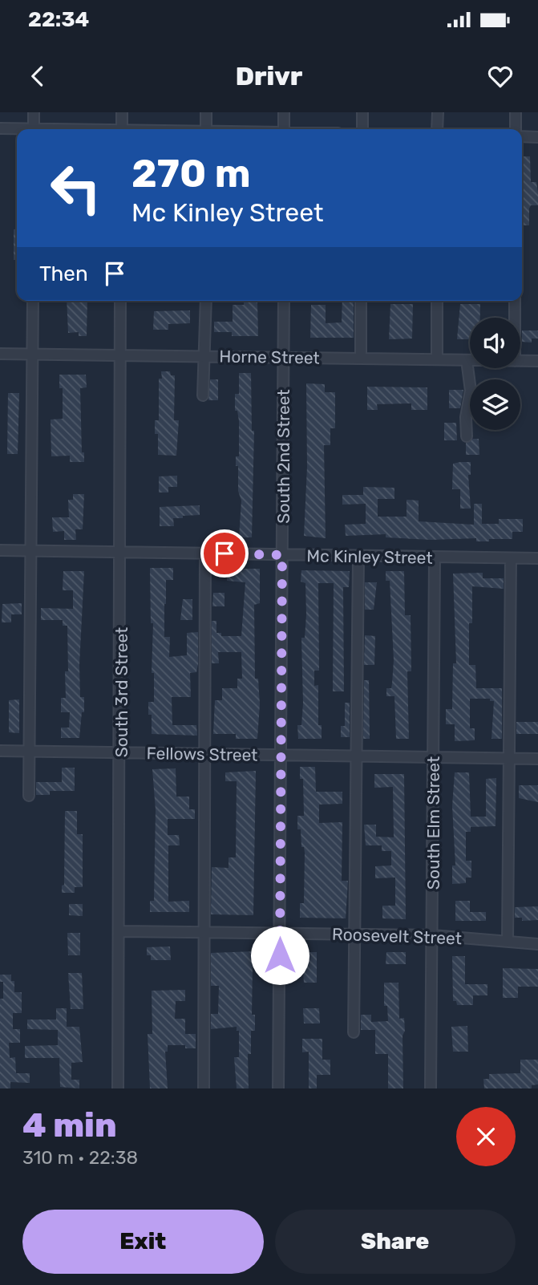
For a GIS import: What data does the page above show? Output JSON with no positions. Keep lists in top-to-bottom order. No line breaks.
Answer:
{"streets":{"street":["Horne Street","South 2nd Street","Mc Kinley Street","South 3rd Street","Fellows Street","South Elm Street","Roosevelt Street"]},"crossings":[["Horne Street","South 2nd Street"],["Horne Street","South 3rd Street"],["South 2nd Street","Mc Kinley Street"],["South 2nd Street","Fellows Street"],["South 2nd Street","Roosevelt Street"],["Mc Kinley Street","South 3rd Street"],["Mc Kinley Street","South Elm Street"],["South 3rd Street","Fellows Street"],["South 3rd Street","Roosevelt Street"],["Fellows Street","South Elm Street"],["South Elm Street","Roosevelt Street"]],"page":{"status":"22:34","header":"Drivr","turn":["270 m","Mc Kinley Street"],"then":"Then","heading":["4 min","310 m · 22:38"],"buttons":["Exit","Share"]}}
